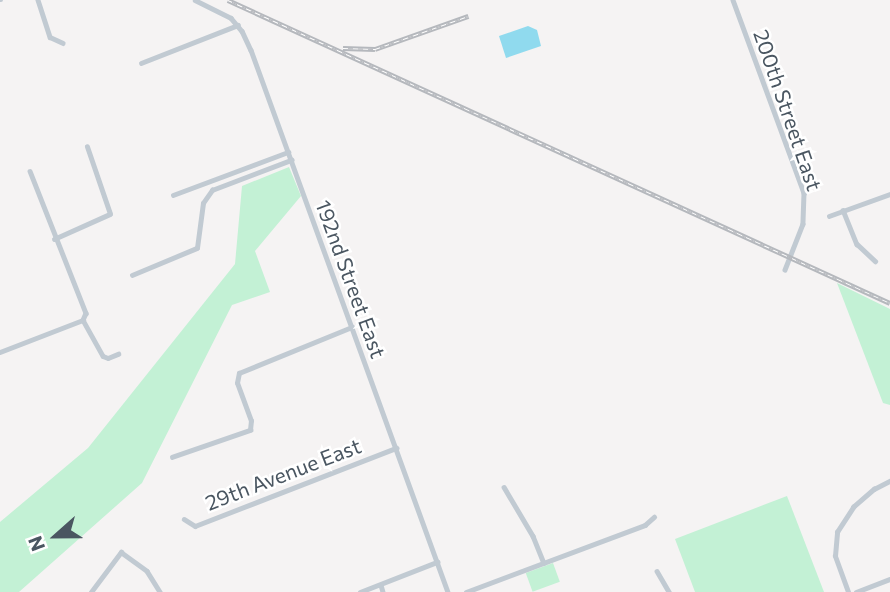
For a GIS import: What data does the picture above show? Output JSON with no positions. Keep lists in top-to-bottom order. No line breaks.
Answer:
{"streets":{"street":["200th Street East","192nd Street East","29th Avenue East"]},"crossings":[["192nd Street East","29th Avenue East"]],"north":"left"}
